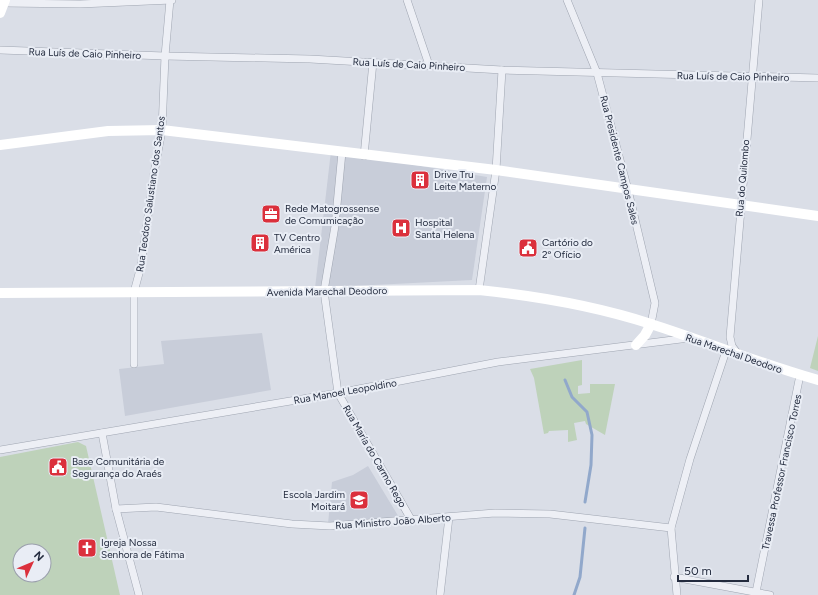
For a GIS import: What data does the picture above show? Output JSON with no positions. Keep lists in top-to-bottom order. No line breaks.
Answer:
{"streets":{"main road":["Avenida Marechal Deodoro","Rua Marechal Deodoro"],"street":["Rua Luís de Caio Pinheiro","Rua Presidente Campos Sales","Rua do Quilombo","Rua Teodoro Salustiano dos Santos","Rua Manoel Leopoldino","Rua María do Carmo Rego","Travessa Professor Francisco Torres","Rua Ministro João Alberto"]},"crossings":[["Rua Luís de Caio Pinheiro","Rua Presidente Campos Sales"],["Rua Luís de Caio Pinheiro","Rua do Quilombo"],["Rua Luís de Caio Pinheiro","Rua Teodoro Salustiano dos Santos"],["Rua Presidente Campos Sales","Avenida Marechal Deodoro"],["Rua Presidente Campos Sales","Rua Marechal Deodoro"],["Rua do Quilombo","Rua Marechal Deodoro"],["Rua Teodoro Salustiano dos Santos","Avenida Marechal Deodoro"],["Avenida Marechal Deodoro","Rua Marechal Deodoro"],["Avenida Marechal Deodoro","Rua María do Carmo Rego"],["Rua Marechal Deodoro","Rua Manoel Leopoldino"],["Rua Marechal Deodoro","Travessa Professor Francisco Torres"],["Rua Manoel Leopoldino","Rua María do Carmo Rego"],["Rua María do Carmo Rego","Rua Ministro João Alberto"]],"places":{"building":["Drive Tru Leite Materno","TV Centro América"],"office":["Rede Matogrossense de Comumicação"],"hospital":["Hospital Santa Helena"],"public building":["Cartório do 2º Ofício","Base Comunitária de Segurança do Araés"],"school or university":["Escola Jardim Moitará"],"church":["Igreja Nossa Senhora de Fátima"]},"scale_bar":"50 m","north":"top right"}
